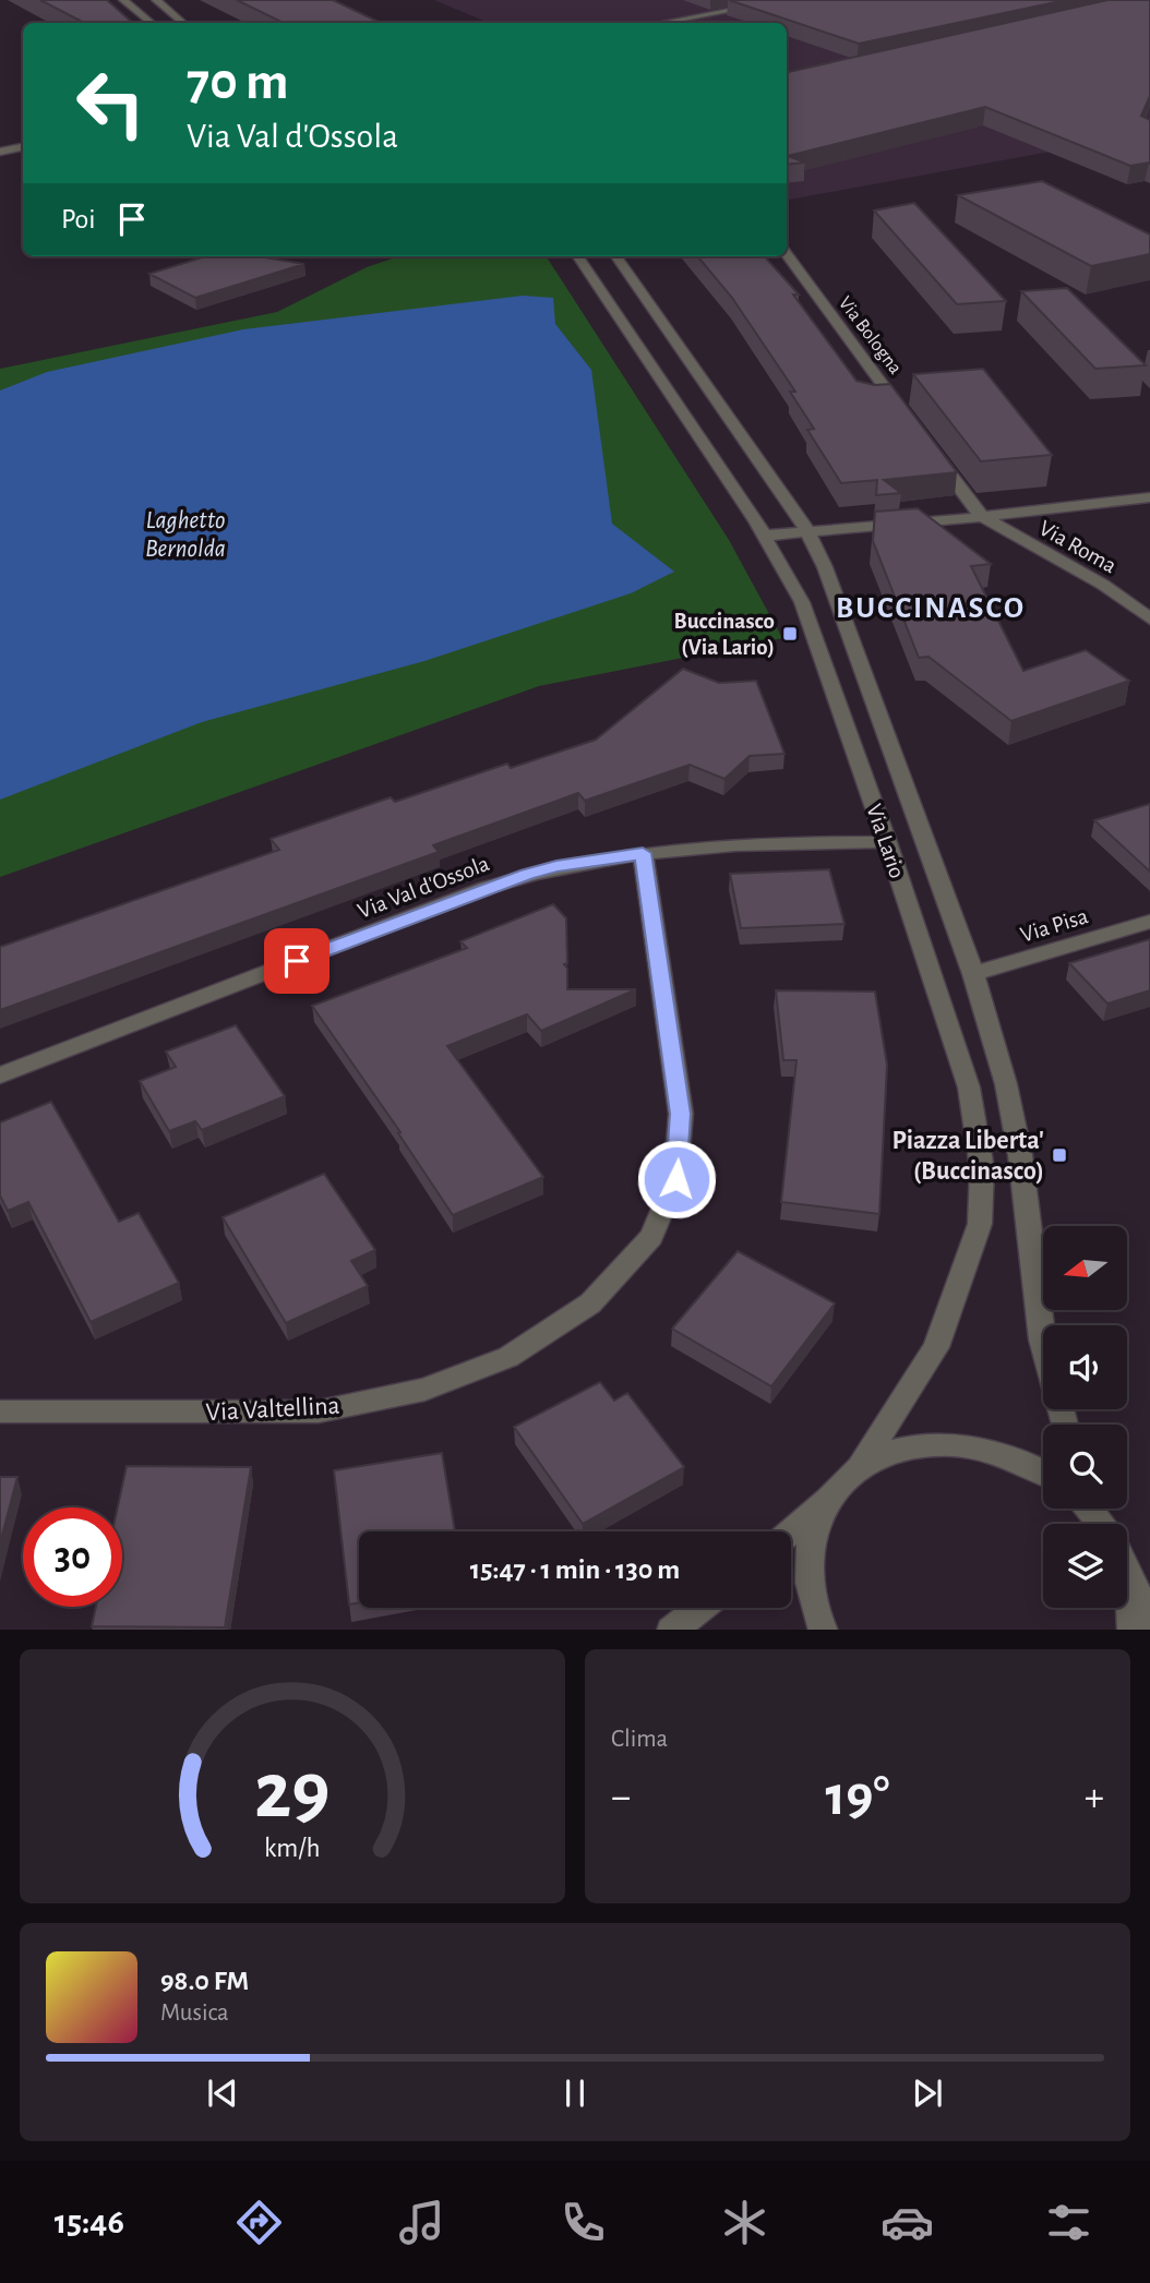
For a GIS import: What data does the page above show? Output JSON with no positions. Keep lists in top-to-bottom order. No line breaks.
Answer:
{"streets":{"street":["Via Bologna","Via Roma","Via Lario","Via Val d'Ossola","Via Pisa","Via Valtellina"]},"crossings":[["Via Lario","Via Val d'Ossola"],["Via Lario","Via Pisa"],["Via Val d'Ossola","Via Valtellina"]],"districts":["BUCCINASCO"],"water":["Laghetto Bernolda"],"places":{"transit":["Buccinasco (Via Lario)","Piazza Liberta' (Buccinasco)"]},"north":"left","page":{"turn":["70 m","Via Val d'Ossola"],"then":"Poi","limit":"30","trip":"15:47 · 1 min · 130 m","tile":"Clima","heat":["−","19°","+"],"song":["98.0 FM","Musica"],"tabs":"15:46","gauge":["29","km/h"]}}
